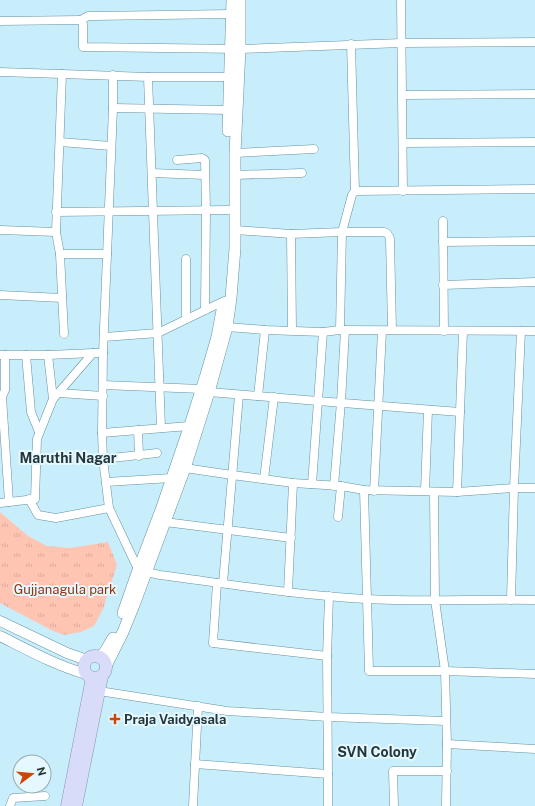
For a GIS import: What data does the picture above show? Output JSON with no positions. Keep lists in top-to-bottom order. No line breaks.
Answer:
{"districts":["Maruthi Nagar","SVN Colony"],"parks":["Gujjanagula park"],"places":{"health":["Praja Vaidyasala"]},"north":"right"}
